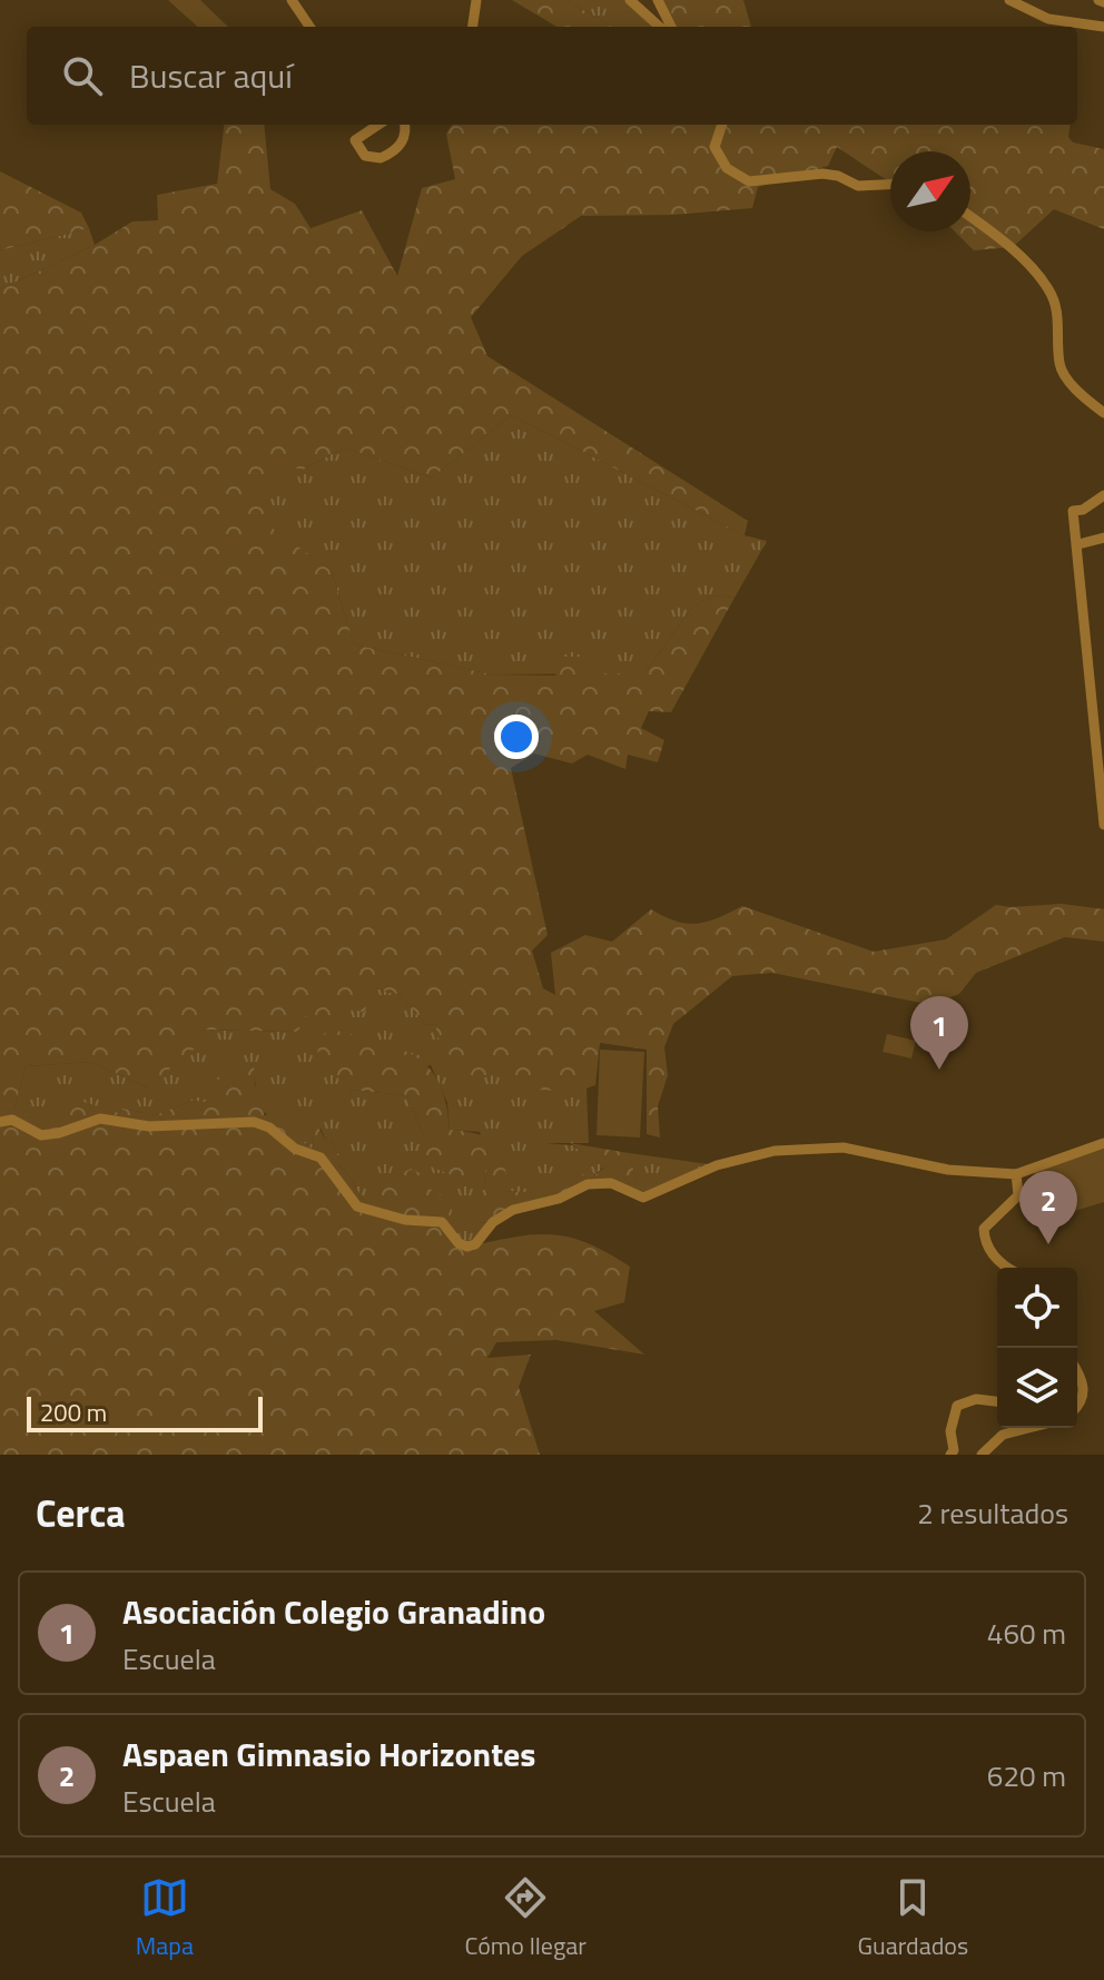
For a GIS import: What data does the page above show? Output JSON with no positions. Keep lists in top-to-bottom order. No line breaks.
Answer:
{"scale_bar":"200 m","north":"top right","page":{"search":"Buscar aquí","pins":["1","2"],"scale":"200 m","heading":["Cerca","2 resultados"],"list":[{"mark":"1","name":"Asociación Colegio Granadino","note":"Escuela","value":"460 m"},{"mark":"2","name":"Aspaen Gimnasio Horizontes","note":"Escuela","value":"620 m"}],"nav":["Mapa","Cómo llegar","Guardados"]}}
